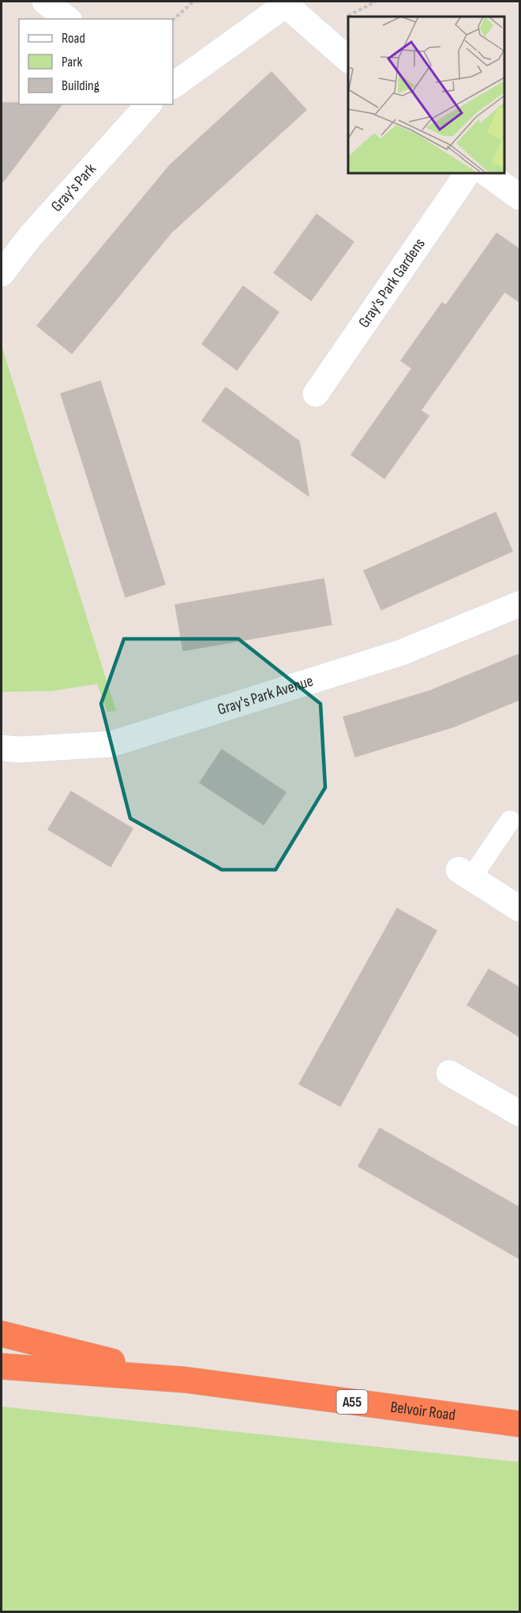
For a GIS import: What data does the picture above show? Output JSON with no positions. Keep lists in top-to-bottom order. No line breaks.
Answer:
{"streets":{"highway":["A55","Belvoir Road"],"street":["Gray's Park","Gray's Park Gardens","Gray's Park Avenue"]},"legend":["Road","Park","Building"]}
